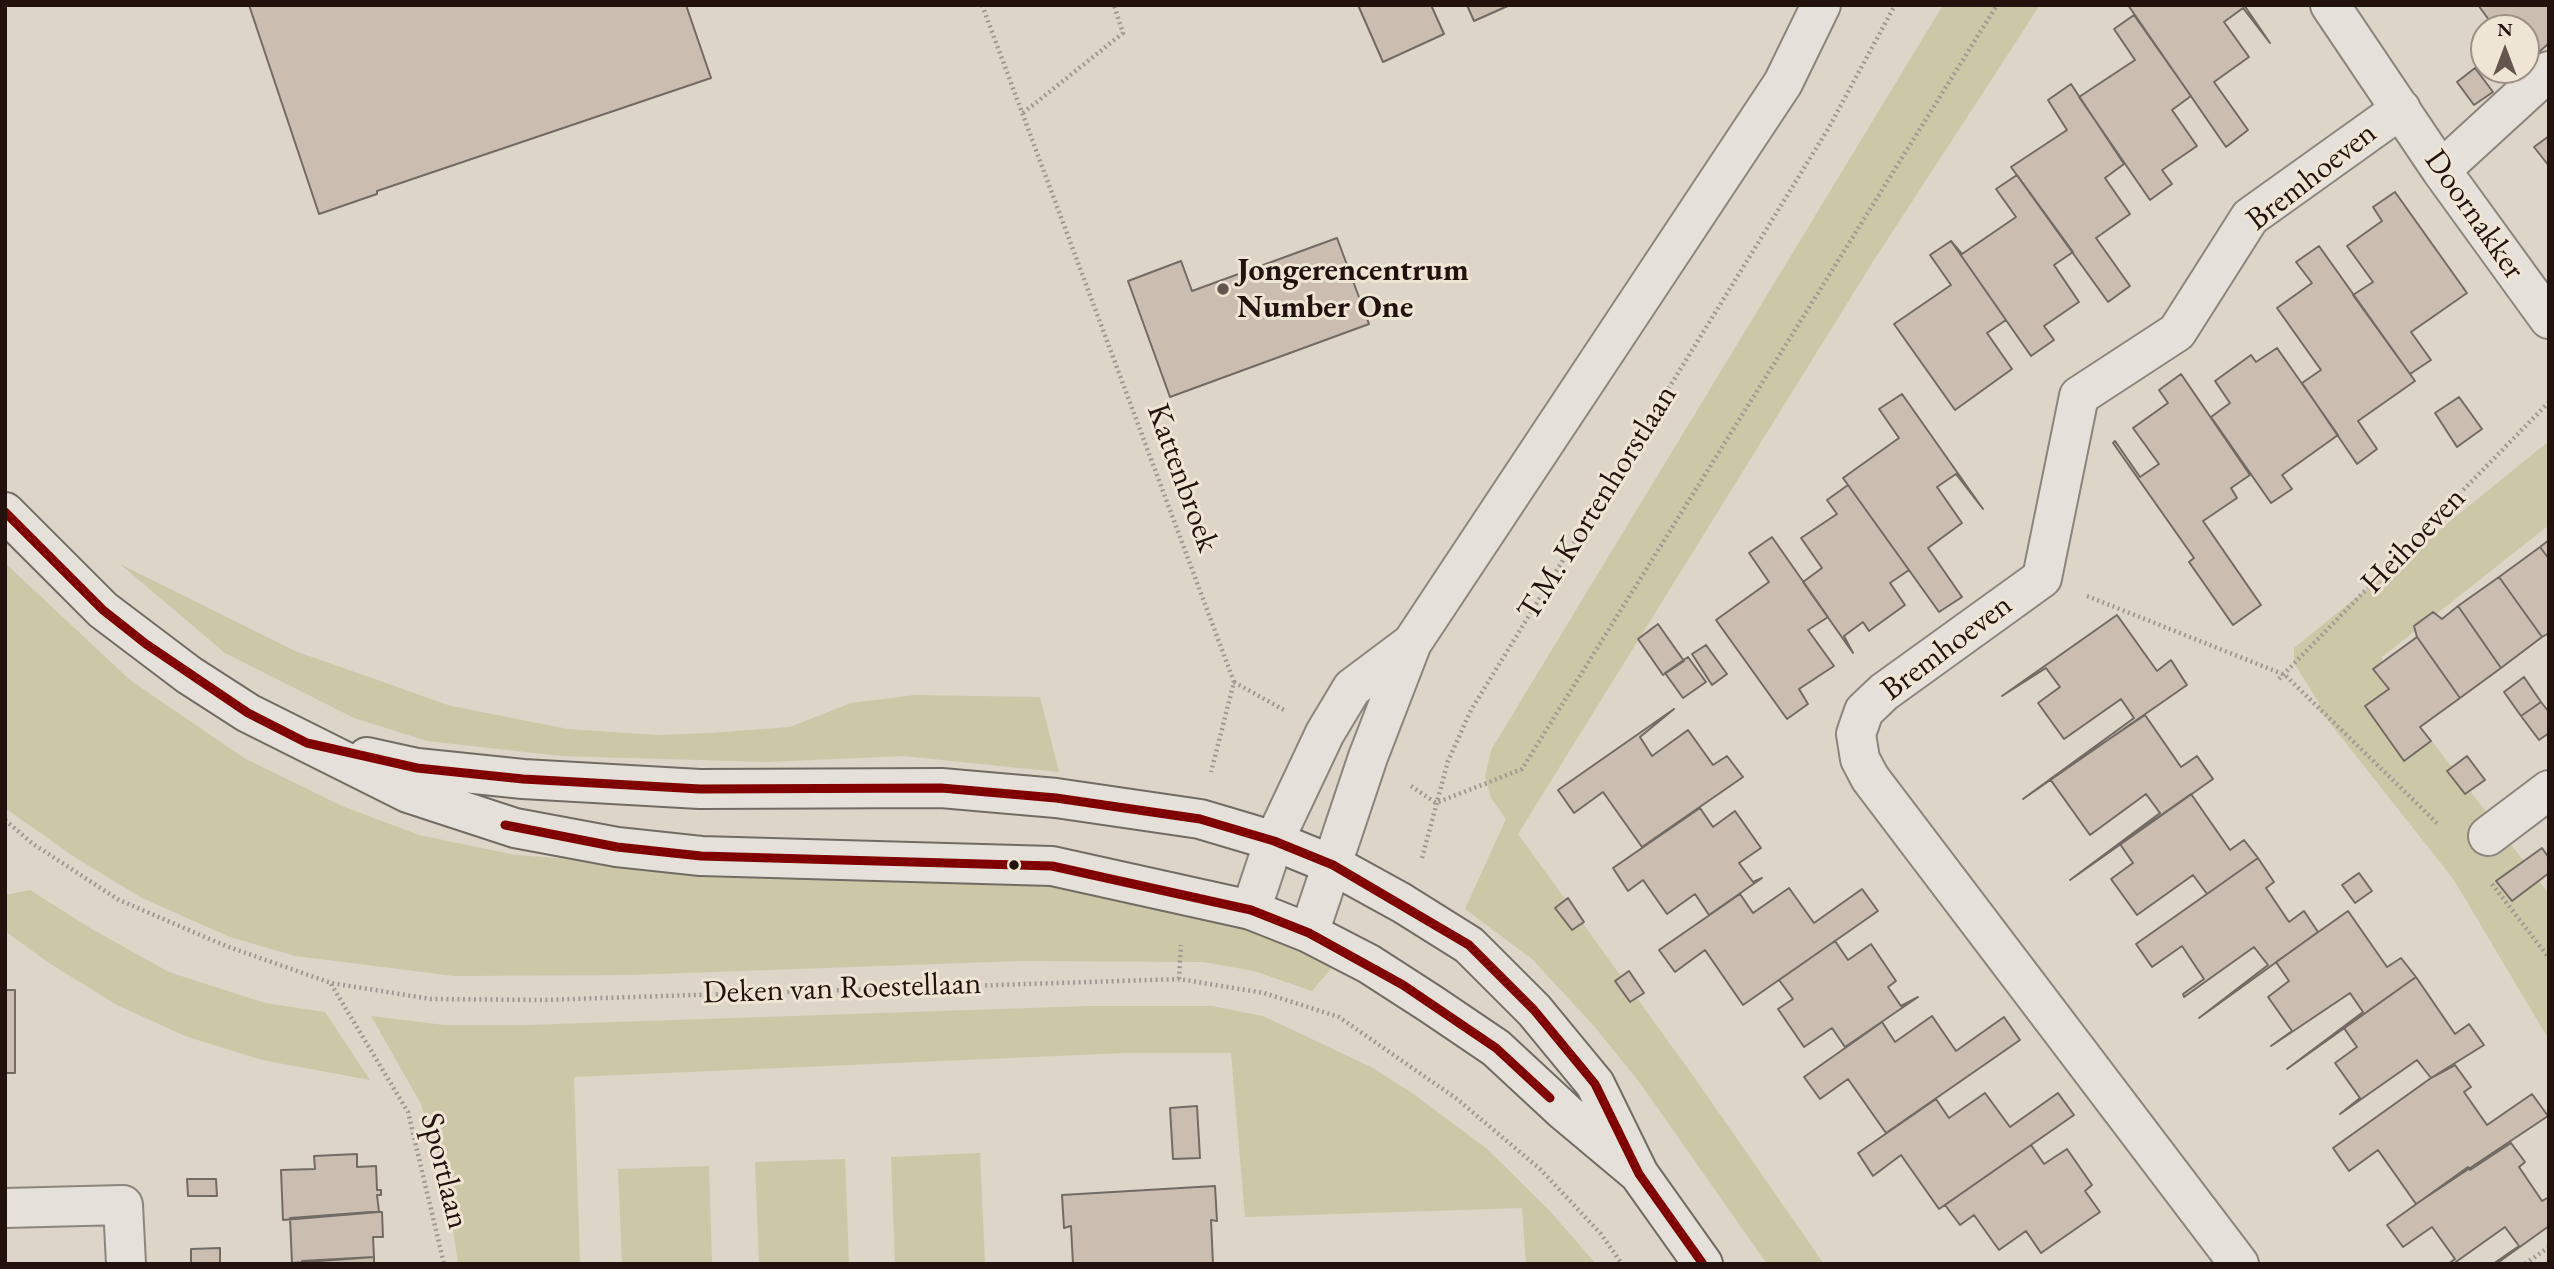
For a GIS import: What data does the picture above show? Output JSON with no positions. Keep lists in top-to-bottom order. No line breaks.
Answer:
{"streets":{"street":["Bremhoeven","Doornakker"],"path":["Kattenbroek","T.M. Kortenhorstlaan","Heihoeven","Deken van Roestellaan","Sportlaan"]},"crossings":[["Bremhoeven","Doornakker"],["Deken van Roestellaan","Sportlaan"]],"places":["Jongerencentrum Number One"],"north":"top"}
